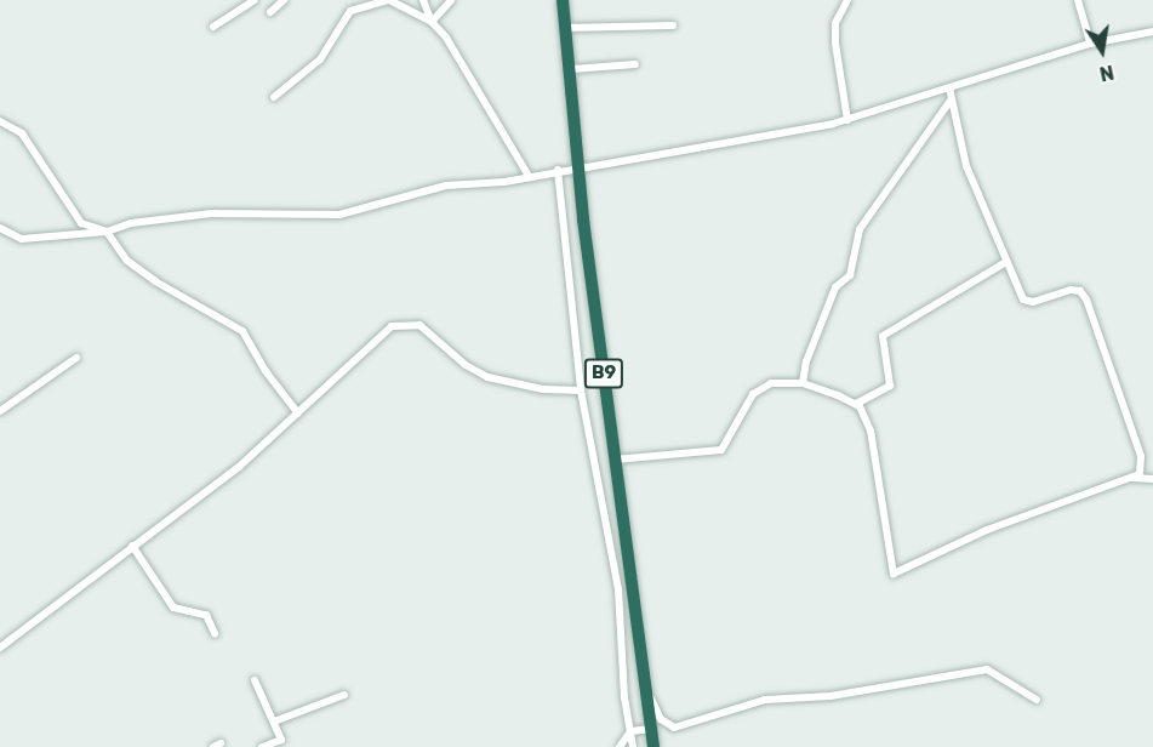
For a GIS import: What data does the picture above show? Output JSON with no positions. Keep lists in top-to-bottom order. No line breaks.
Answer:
{"streets":{"highway":["B9"]},"north":"bottom"}
